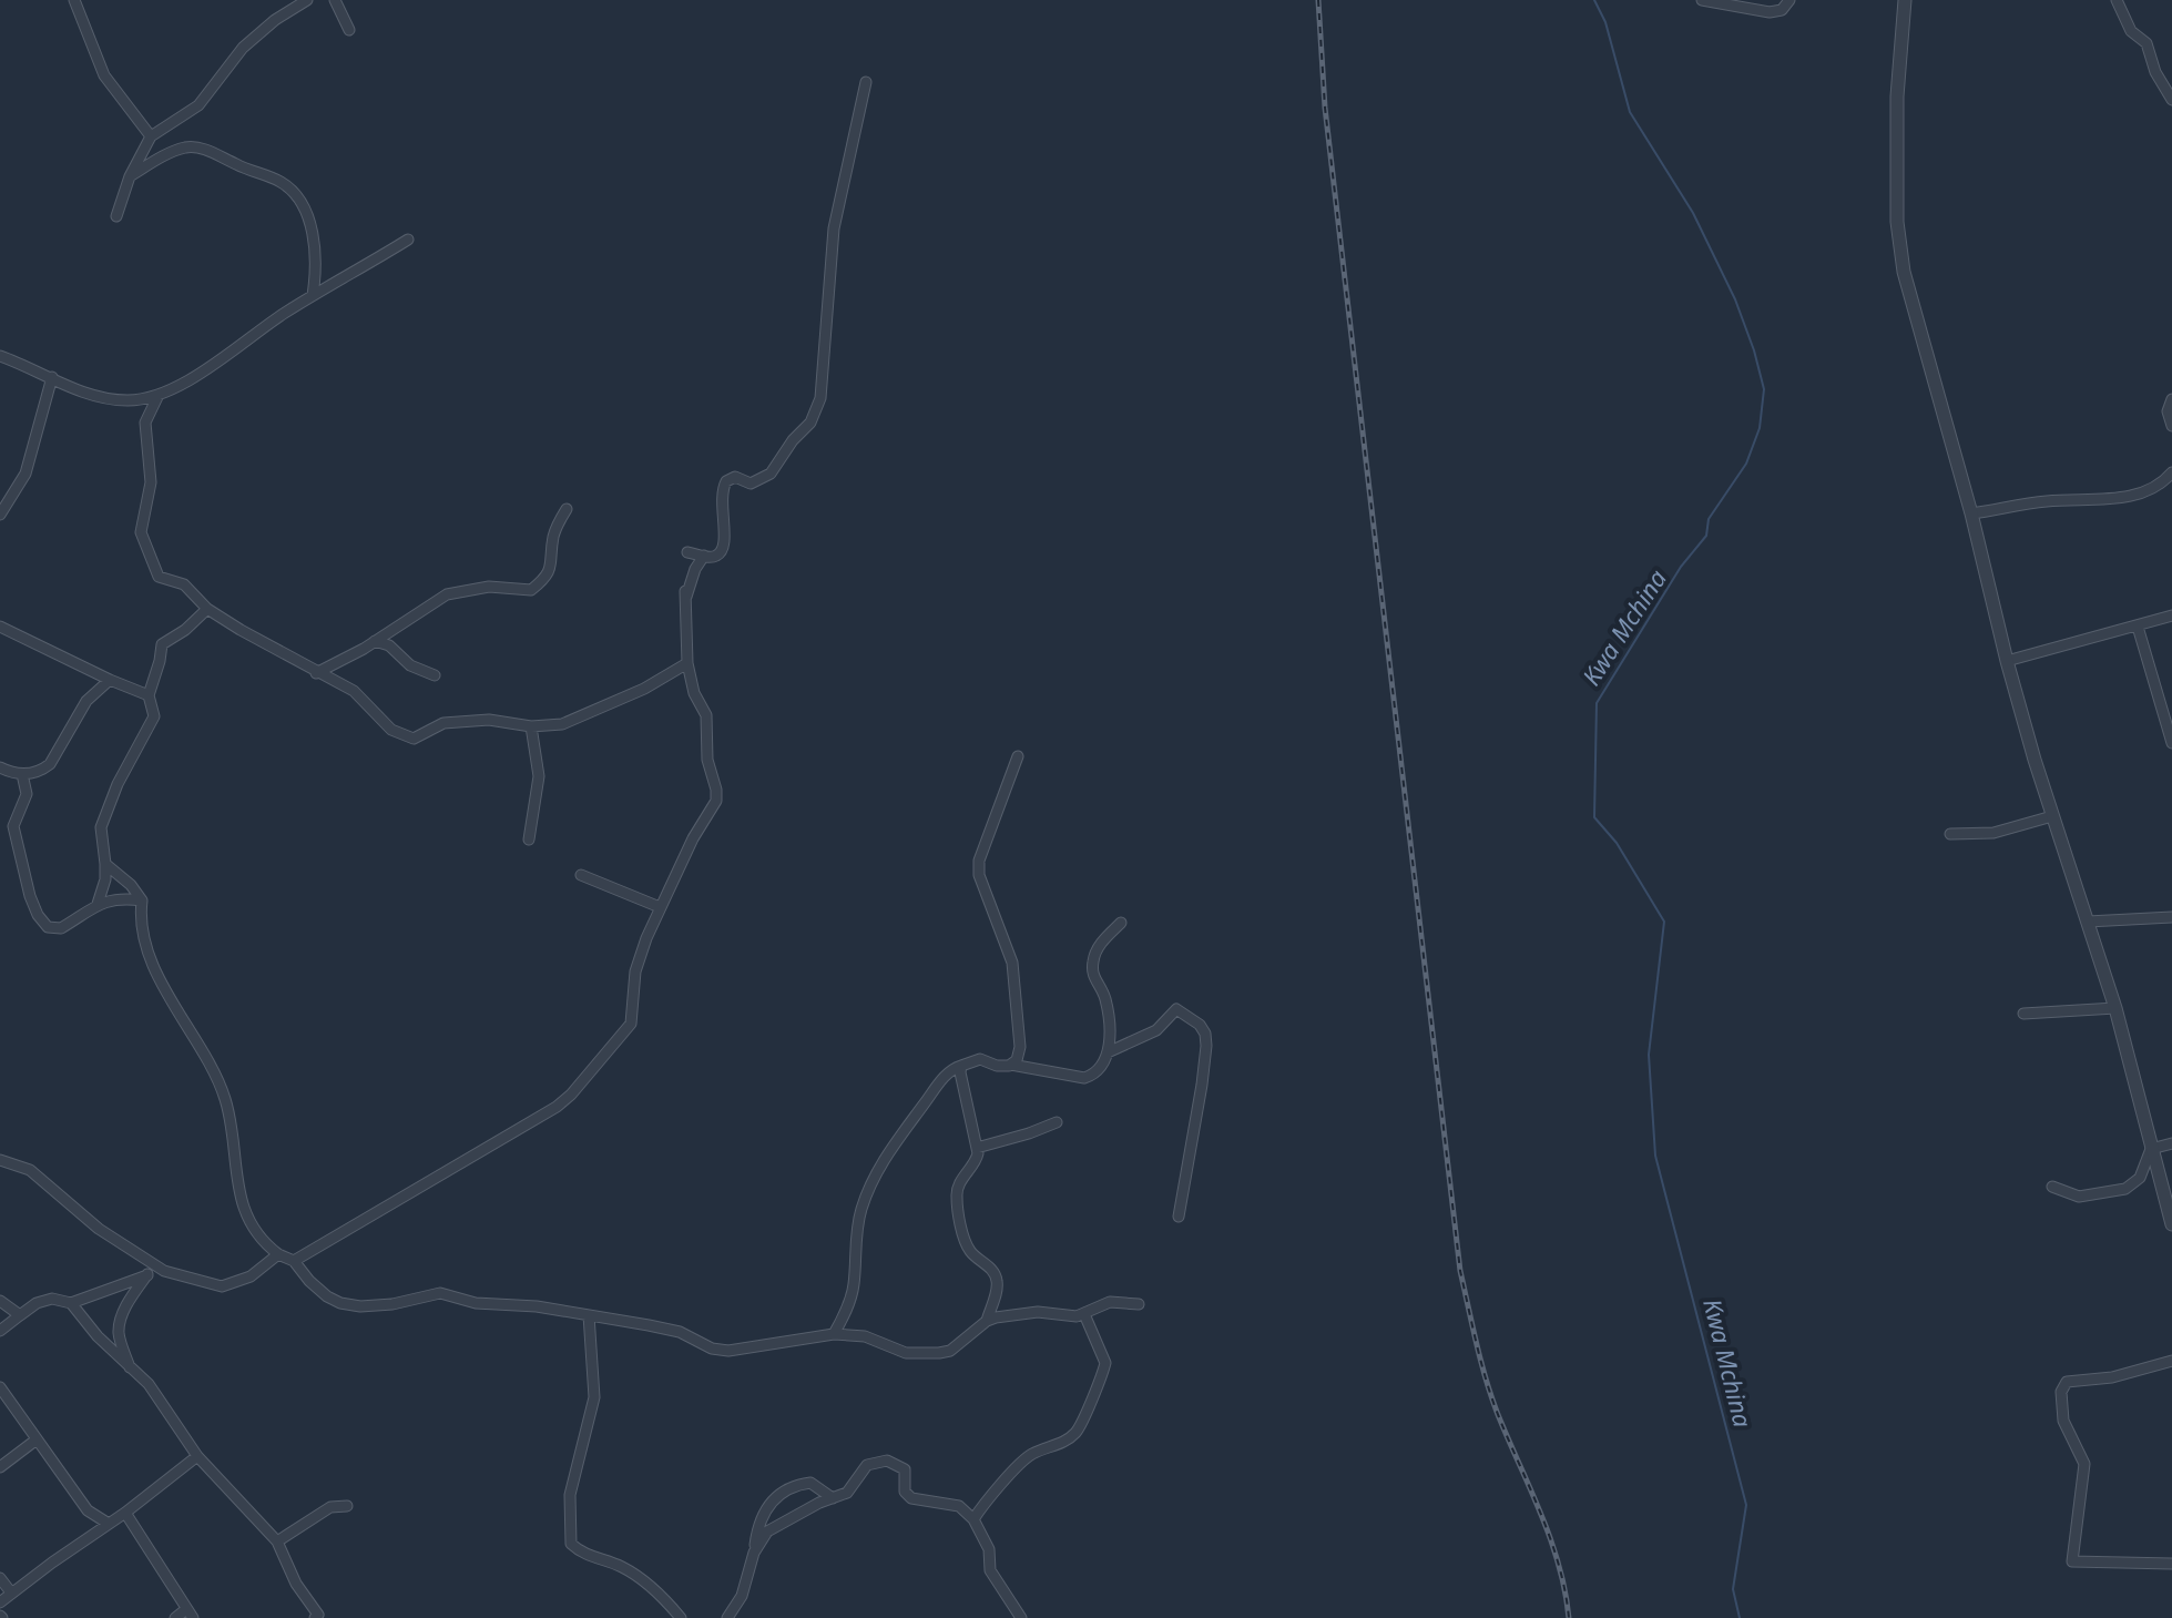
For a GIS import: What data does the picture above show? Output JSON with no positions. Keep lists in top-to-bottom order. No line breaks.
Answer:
{"water":["Kwa Mchina"]}
